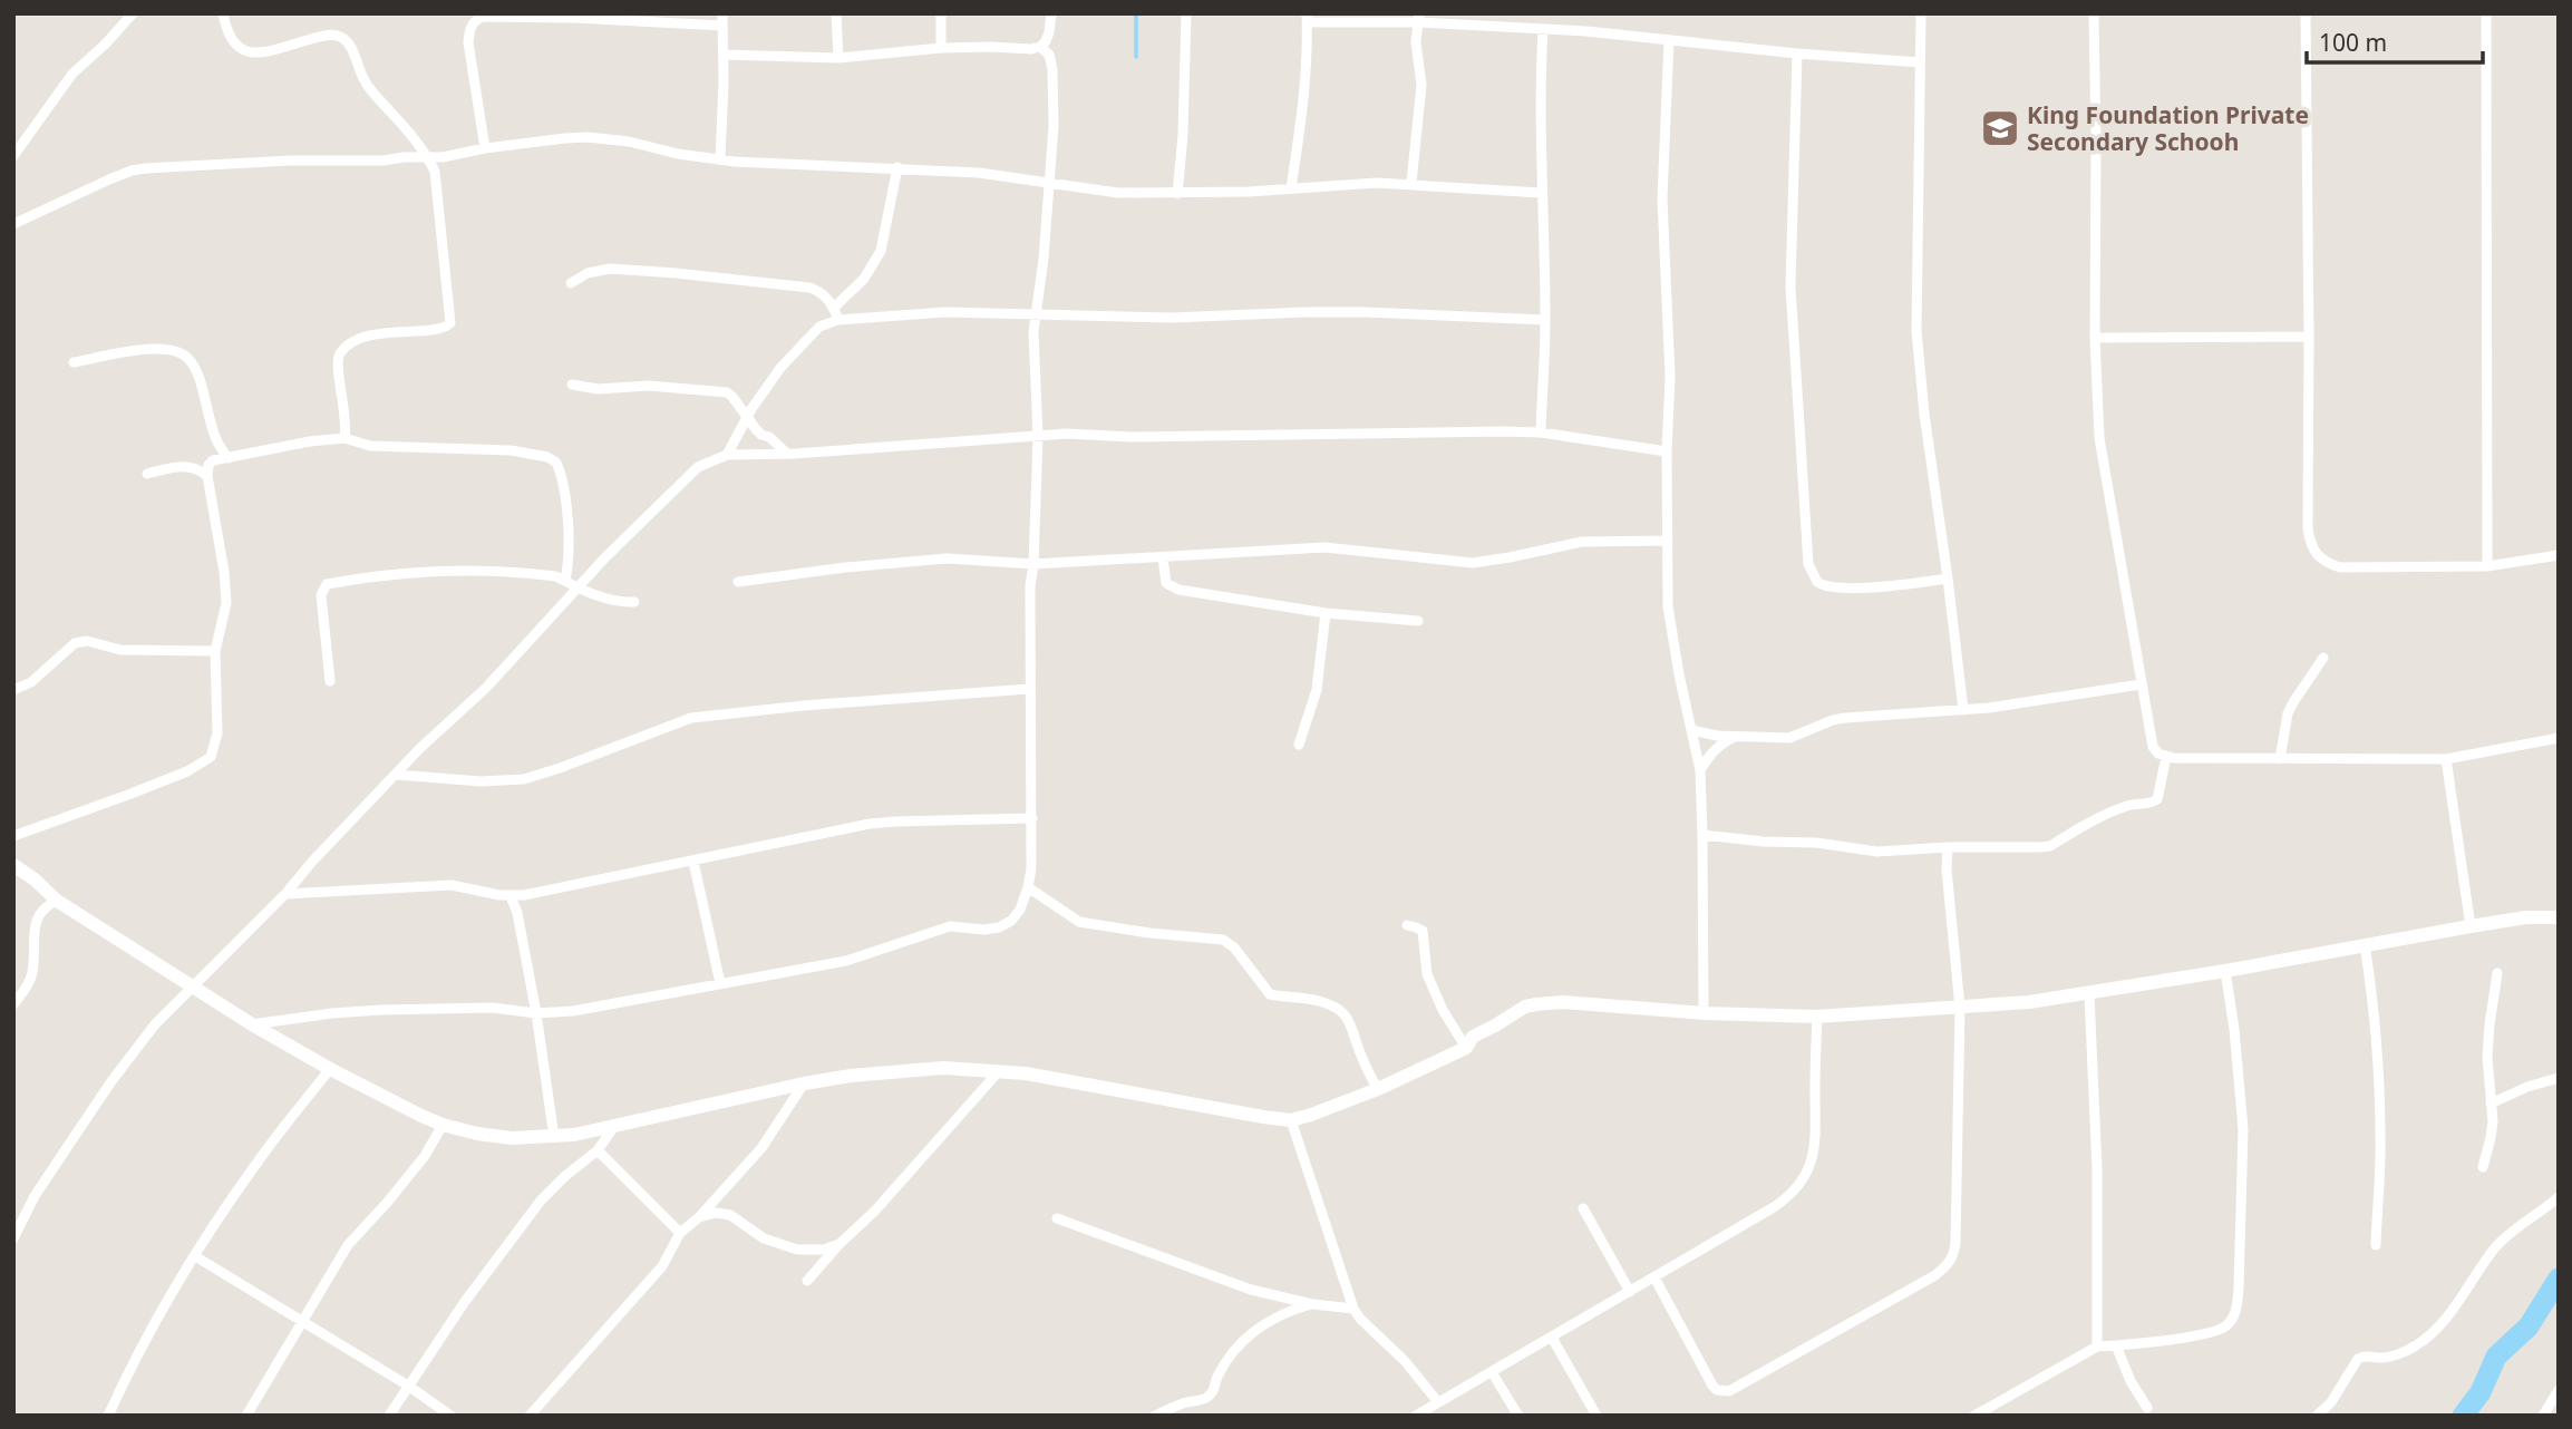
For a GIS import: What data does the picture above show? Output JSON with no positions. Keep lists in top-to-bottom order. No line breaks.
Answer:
{"places":{"school or university":["King Foundation Private Secondary Schooh"]},"scale_bar":"100 m"}
